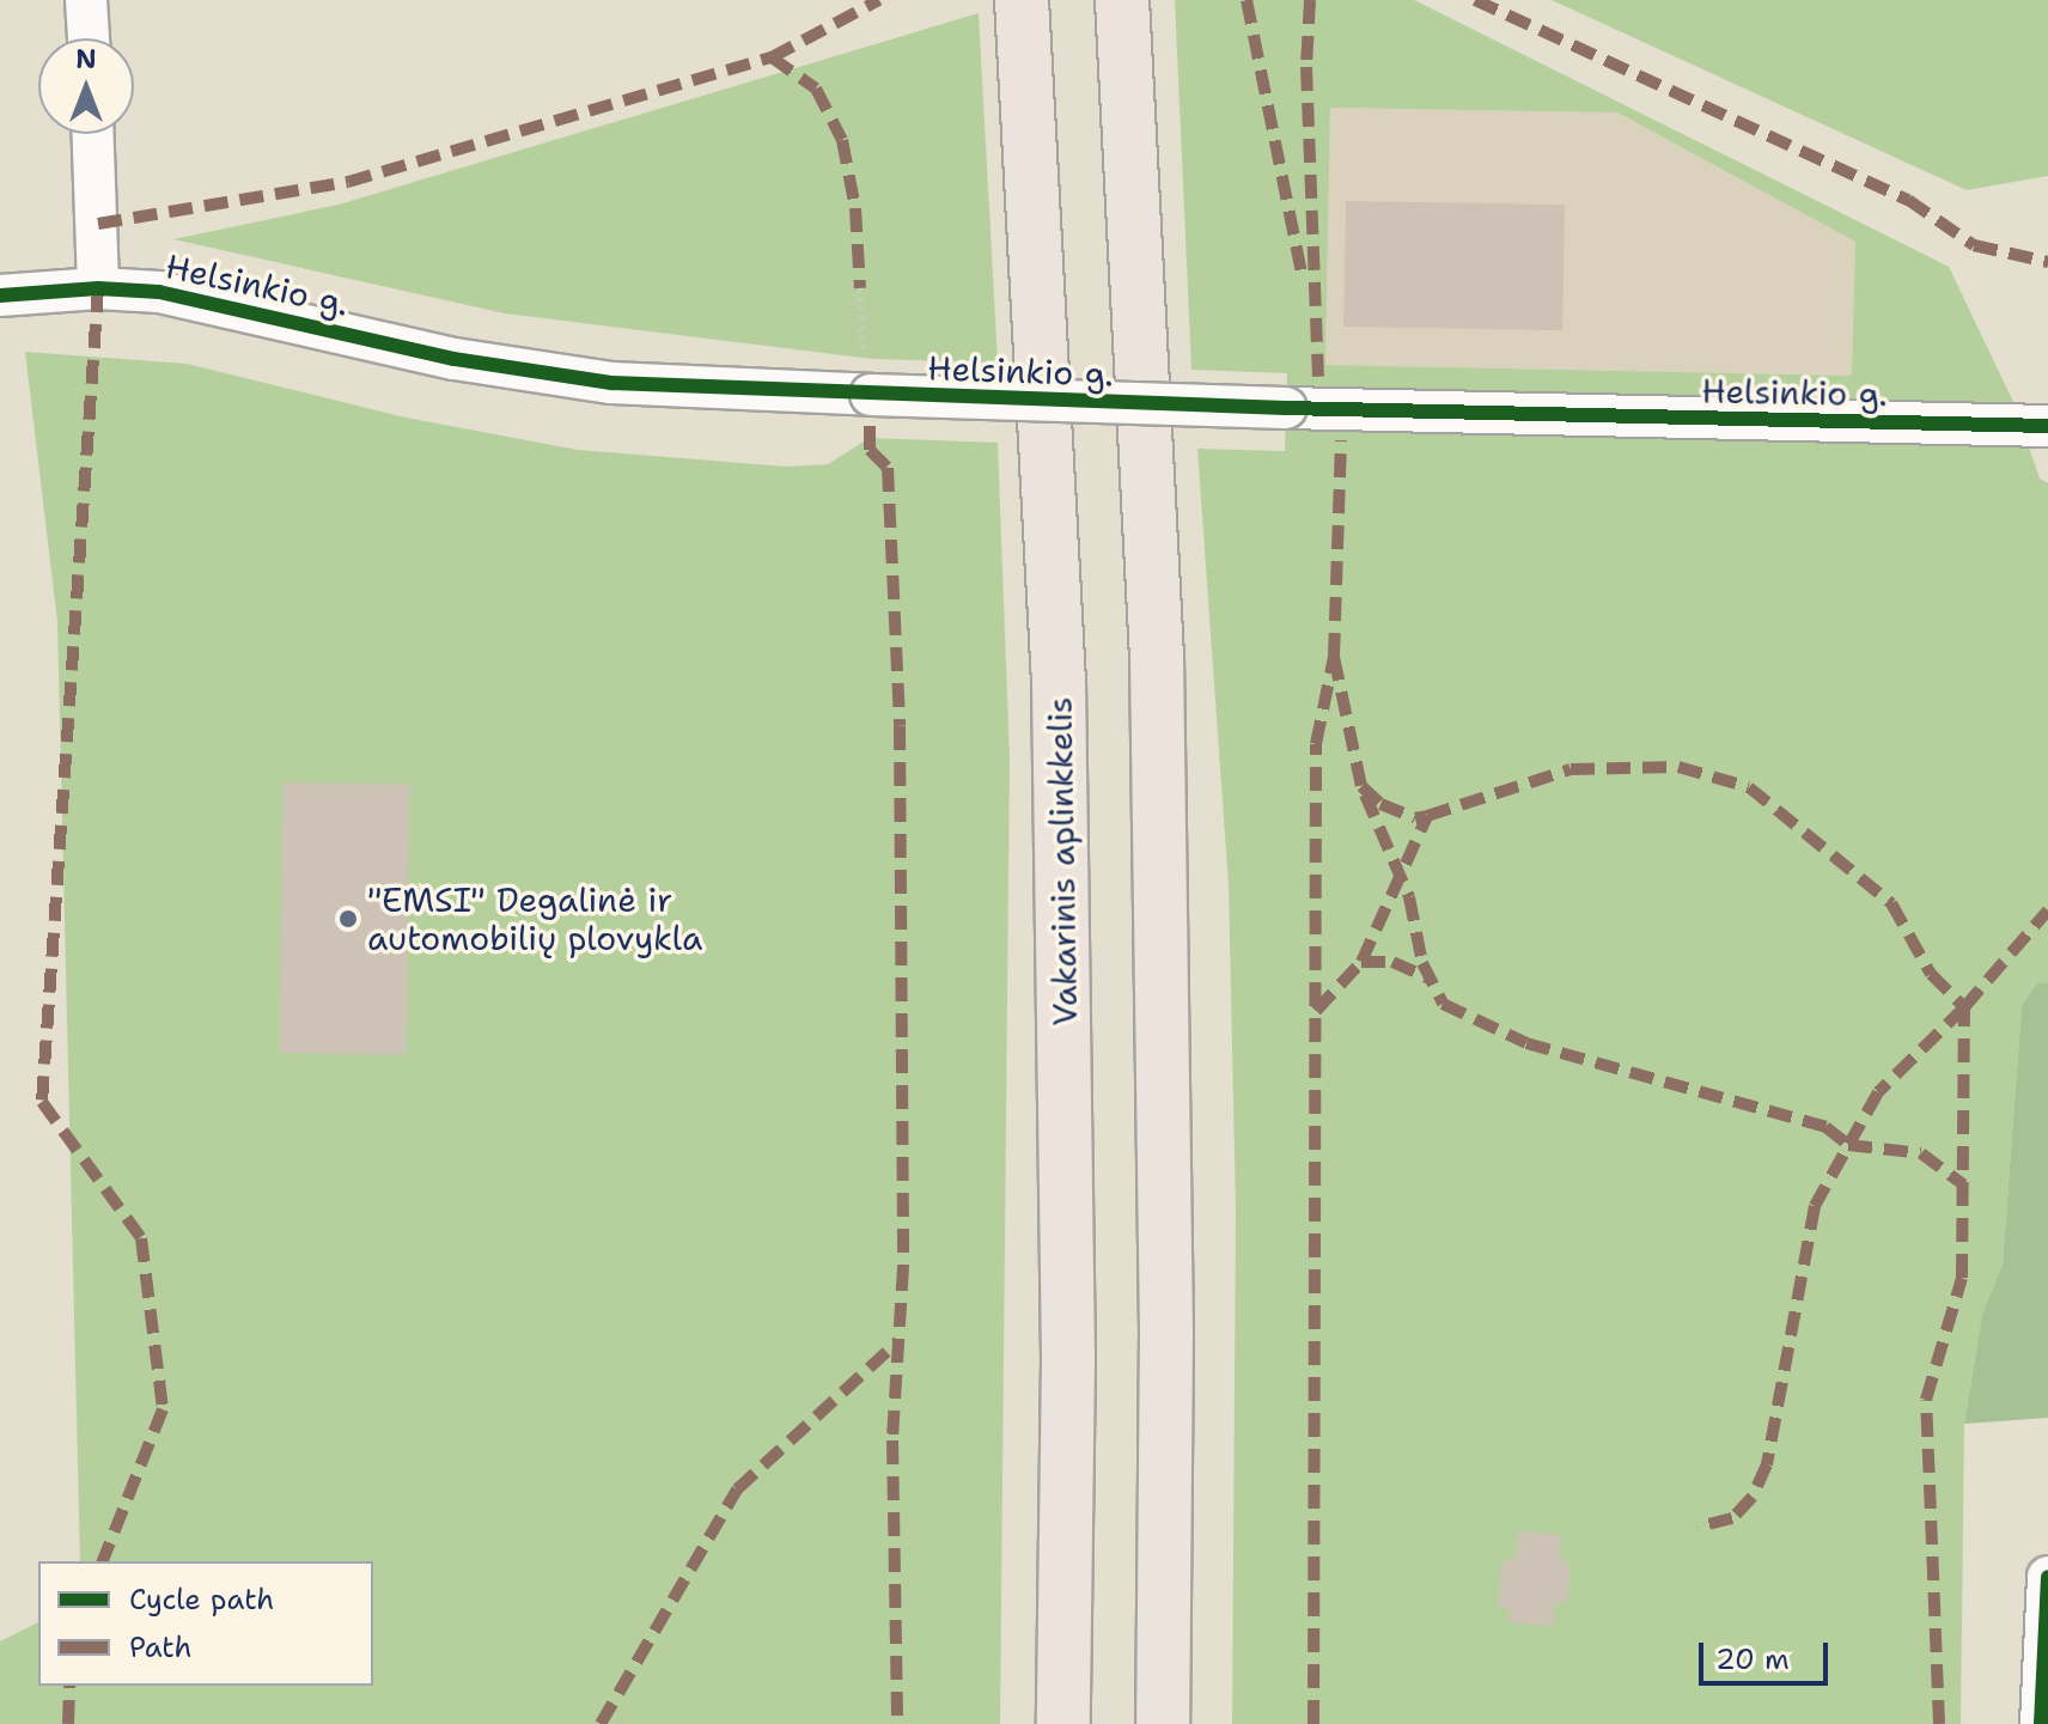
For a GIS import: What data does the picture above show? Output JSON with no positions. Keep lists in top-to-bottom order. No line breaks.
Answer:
{"streets":{"highway":["Vakarinis aplinkkelis"],"street":["Helsinkio g."]},"places":["\"EMSI\" Degalinė ir automobilių plovykla"],"legend":["Cycle path","Path"],"scale_bar":"20 m","north":"top"}
